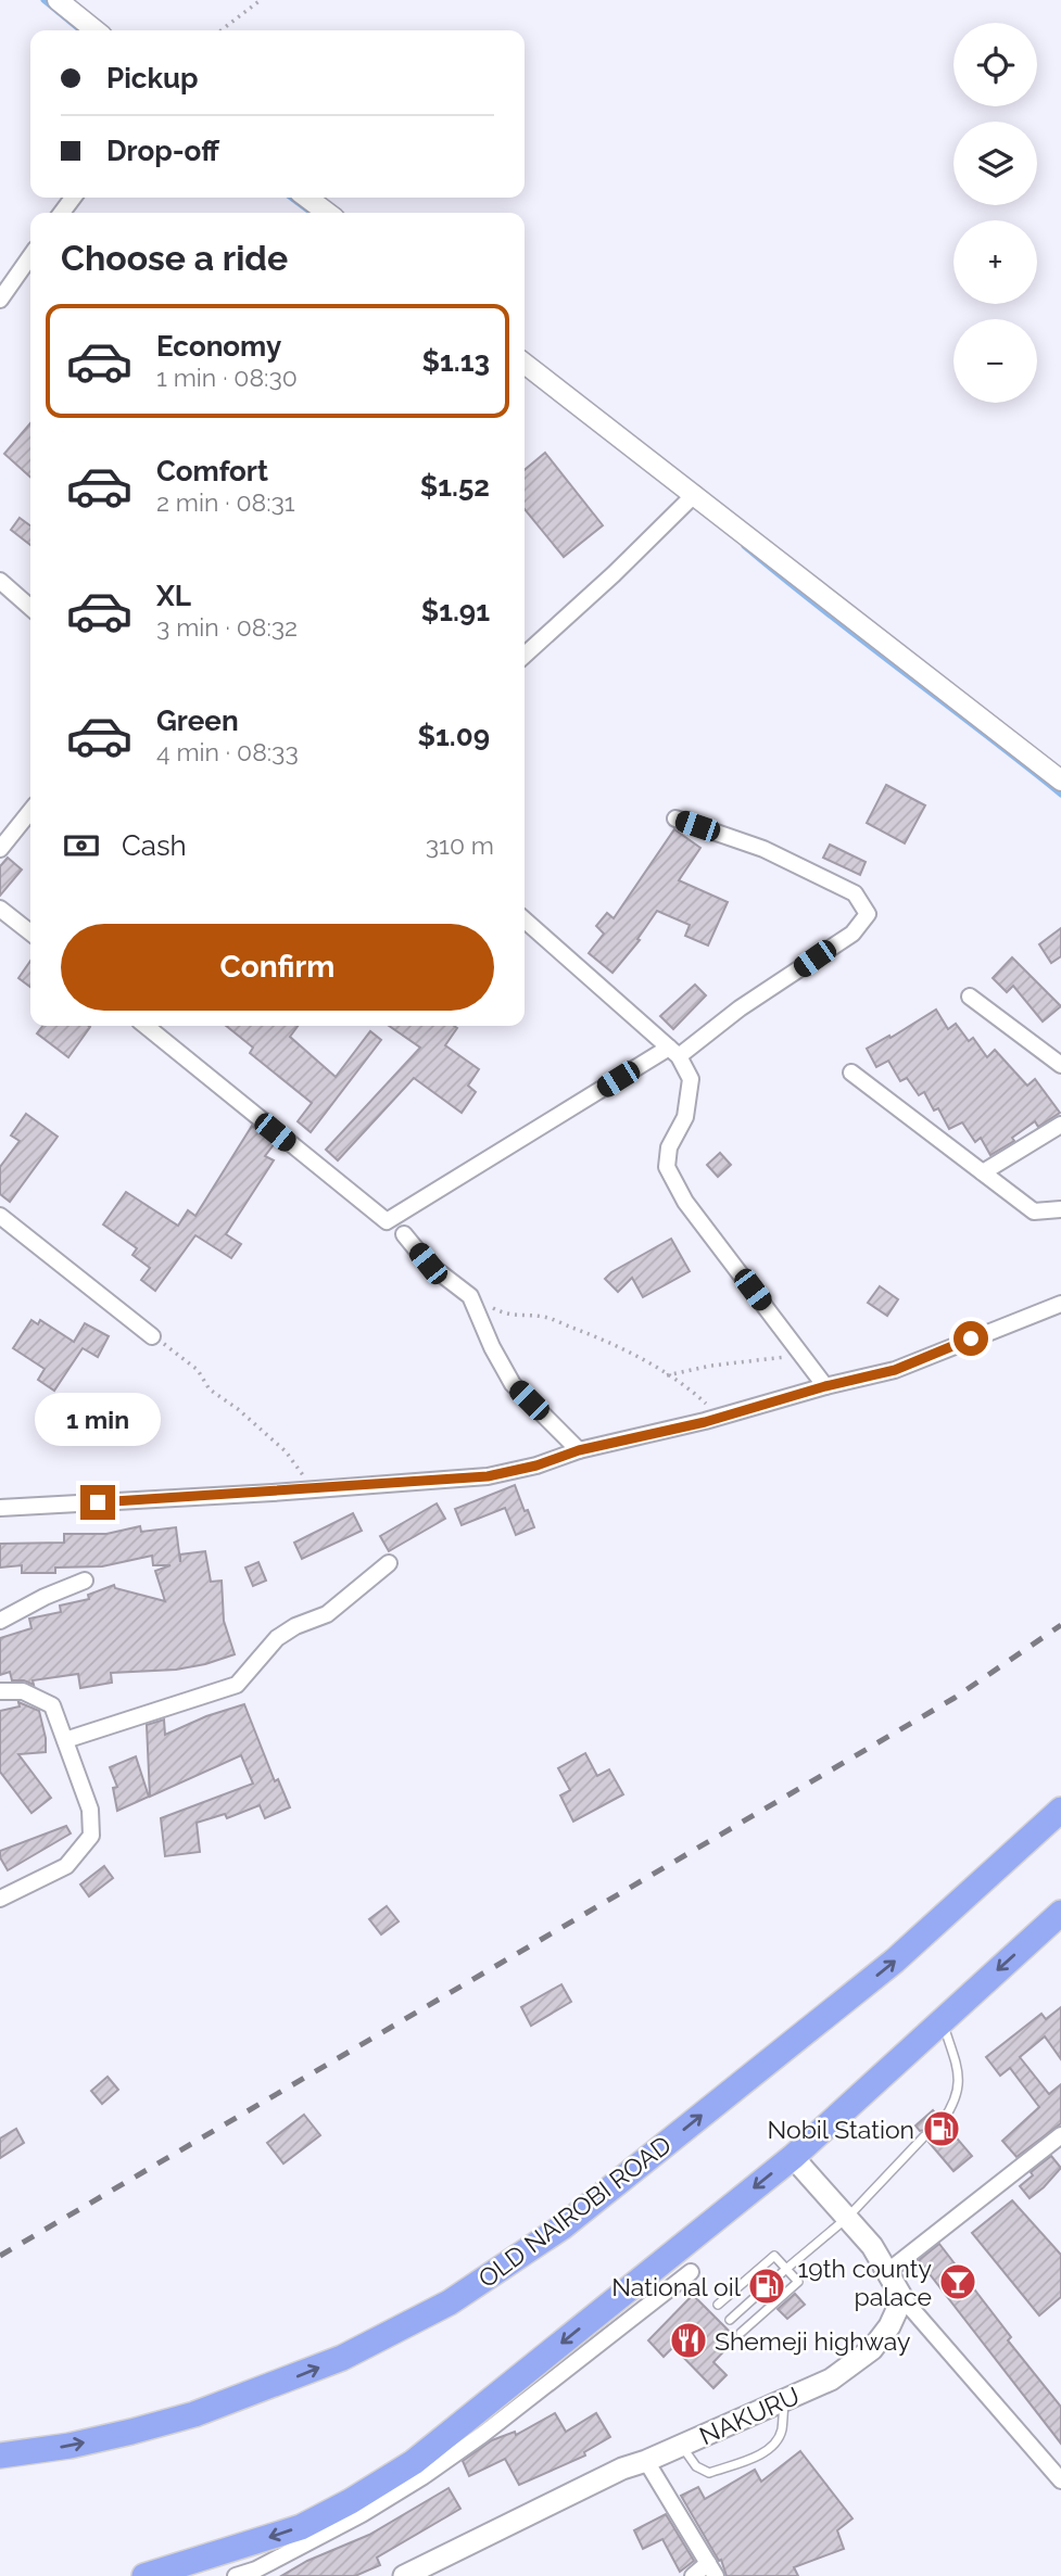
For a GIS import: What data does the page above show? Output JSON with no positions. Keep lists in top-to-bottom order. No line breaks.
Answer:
{"streets":{"highway":["OLD NAIROBI ROAD"],"main road":["NAKURU"]},"places":{"fuel station":["Nobil Station","National oil"],"bar":["19th county palace"],"restaurant":["Shemeji highway"]},"page":{"map_buttons":["+","−"],"banner":["Pickup","Drop-off"],"heading":"Choose a ride","list":[{"name":"Economy","note":"1 min · 08:30","value":"$1.13"},{"name":"Comfort","note":"2 min · 08:31","value":"$1.52"},{"name":"XL","note":"3 min · 08:32","value":"$1.91"},{"name":"Green","note":"4 min · 08:33","value":"$1.09"}],"pay":["Cash","310 m"],"buttons":"Confirm","bubble":"1 min"}}
